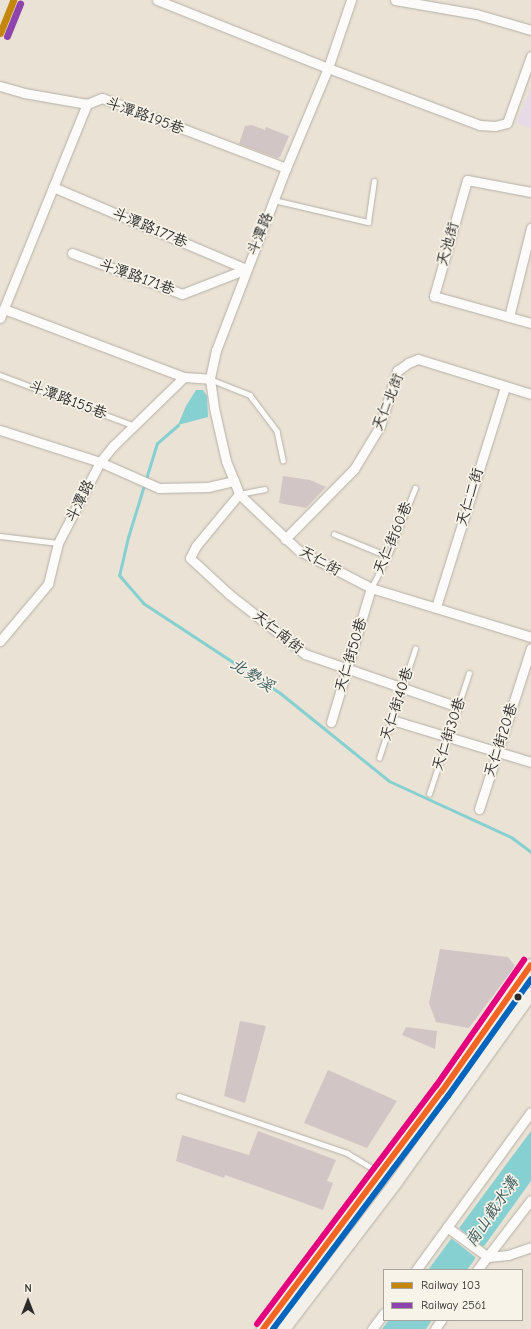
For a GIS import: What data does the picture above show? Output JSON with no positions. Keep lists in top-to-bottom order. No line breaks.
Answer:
{"streets":{"street":["斗潭路195巷","斗潭路177巷","斗潭路","天池街","斗潭路171巷","天仁北街","天仁二街","天仁街","天仁南街","天仁街50巷","天仁街20巷"],"lane":["斗潭路155巷","天仁街60巷","天仁街40巷","天仁街30巷"]},"crossings":[["斗潭路195巷","斗潭路"],["斗潭路177巷","斗潭路"],["斗潭路177巷","斗潭路171巷"],["斗潭路","斗潭路171巷"],["斗潭路","斗潭路155巷"],["斗潭路","天仁街"],["天仁北街","天仁二街"],["天仁北街","天仁街"],["天仁二街","天仁街"],["天仁街60巷","天仁街"],["天仁街60巷","天仁街50巷"],["天仁街","天仁南街"],["天仁街","天仁街50巷"],["天仁南街","天仁街50巷"],["天仁南街","天仁街40巷"],["天仁南街","天仁街30巷"]],"water":["北勢溪","南山截水溝"],"lines":["rail line 103","rail line 2561"],"legend":["Railway 103","Railway 2561"],"north":"top"}
